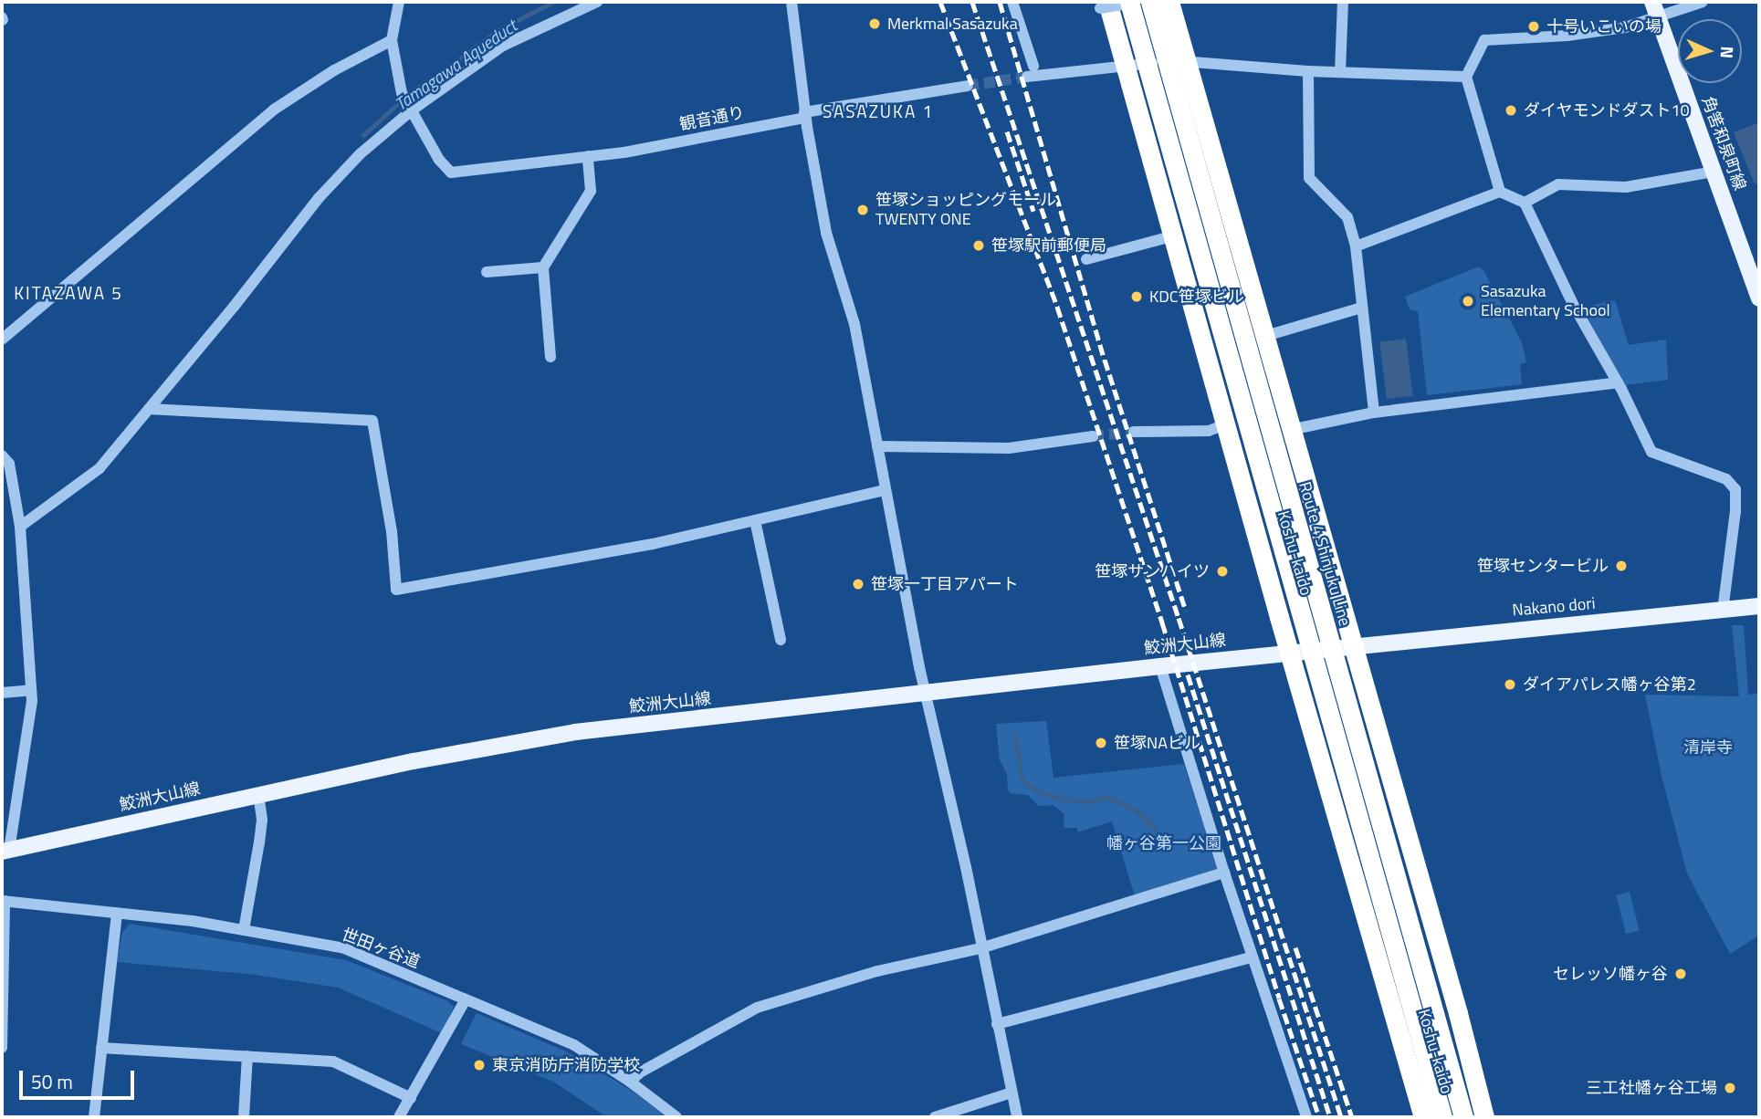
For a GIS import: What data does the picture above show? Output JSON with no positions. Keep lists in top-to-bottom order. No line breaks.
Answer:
{"streets":{"highway":["Koshu-kaido","Route 4 Shinjuku Line"],"main road":["角筈和泉町線","Nakano dori","鮫洲大山線"],"street":["観音通り","世田ヶ谷道"]},"crossings":[["Koshu-kaido","Route 4 Shinjuku Line"],["Nakano dori","鮫洲大山線"]],"districts":["SASAZUKA 1","KITAZAWA 5"],"water":["Tamagawa Aqueduct"],"parks":["清岸寺","幡ヶ谷第一公園"],"places":["Merkmal Sasazuka","十号いこいの場","ダイヤモンドダスト10","笹塚ショッピングモール TWENTY ONE","笹塚駅前郵便局","KDC笹塚ビル","Sasazuka Elementary School","笹塚センタービル","笹塚サンハイツ","笹塚一丁目アパート","ダイアパレス幡ヶ谷第2","笹塚NAビル","セレッソ幡ヶ谷","東京消防庁消防学校","三工社幡ヶ谷工場"],"scale_bar":"50 m","north":"right"}
